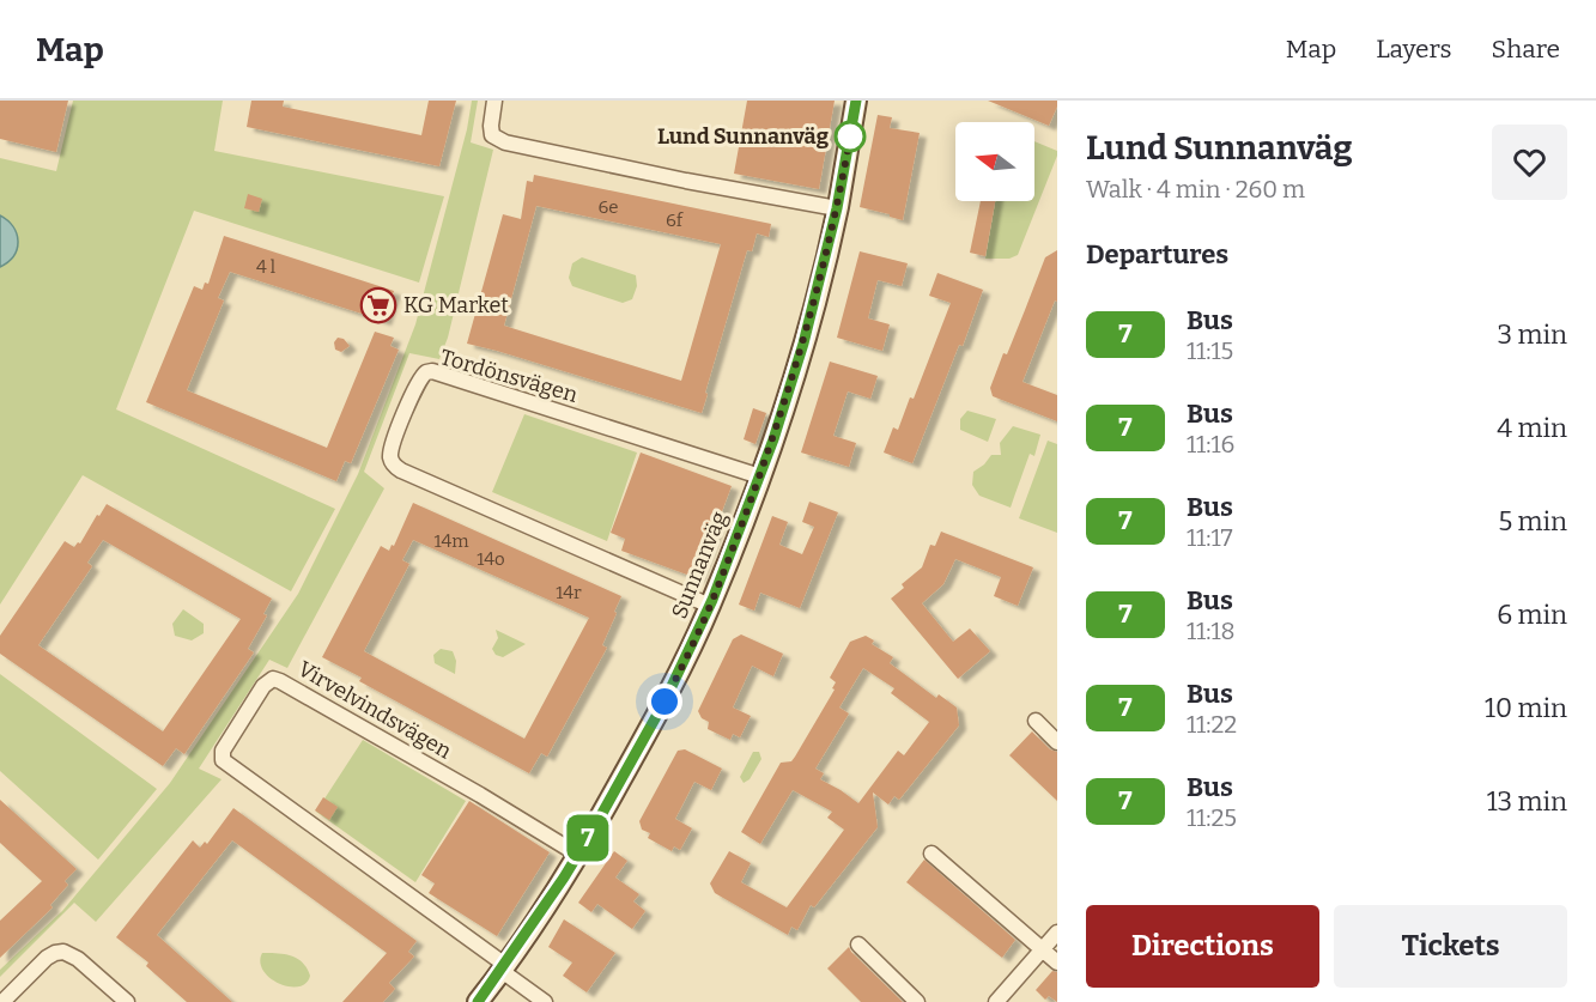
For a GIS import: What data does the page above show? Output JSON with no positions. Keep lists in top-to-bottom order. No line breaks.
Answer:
{"streets":{"street":["Tordönsvägen","Sunnanväg","Virvelvindsvägen"]},"crossings":[["Tordönsvägen","Sunnanväg"],["Sunnanväg","Virvelvindsvägen"]],"places":{"other":["Lund Sunnanväg"],"supermarket":["KG Market"]},"lines":["bus line 7"],"house_numbers":["6e","6f","4 l","14m","14o","14r"],"north":"left","page":{"header":"Map","nav":["Map","Layers","Share"],"on_map":"7","heading":[["Lund Sunnanväg","Walk · 4 min · 260 m"],"Departures"],"list":[{"mark":"7","name":"Bus","note":"11:15","value":"3 min"},{"mark":"7","name":"Bus","note":"11:16","value":"4 min"},{"mark":"7","name":"Bus","note":"11:17","value":"5 min"},{"mark":"7","name":"Bus","note":"11:18","value":"6 min"},{"mark":"7","name":"Bus","note":"11:22","value":"10 min"},{"mark":"7","name":"Bus","note":"11:25","value":"13 min"}],"buttons":["Directions","Tickets"]}}
